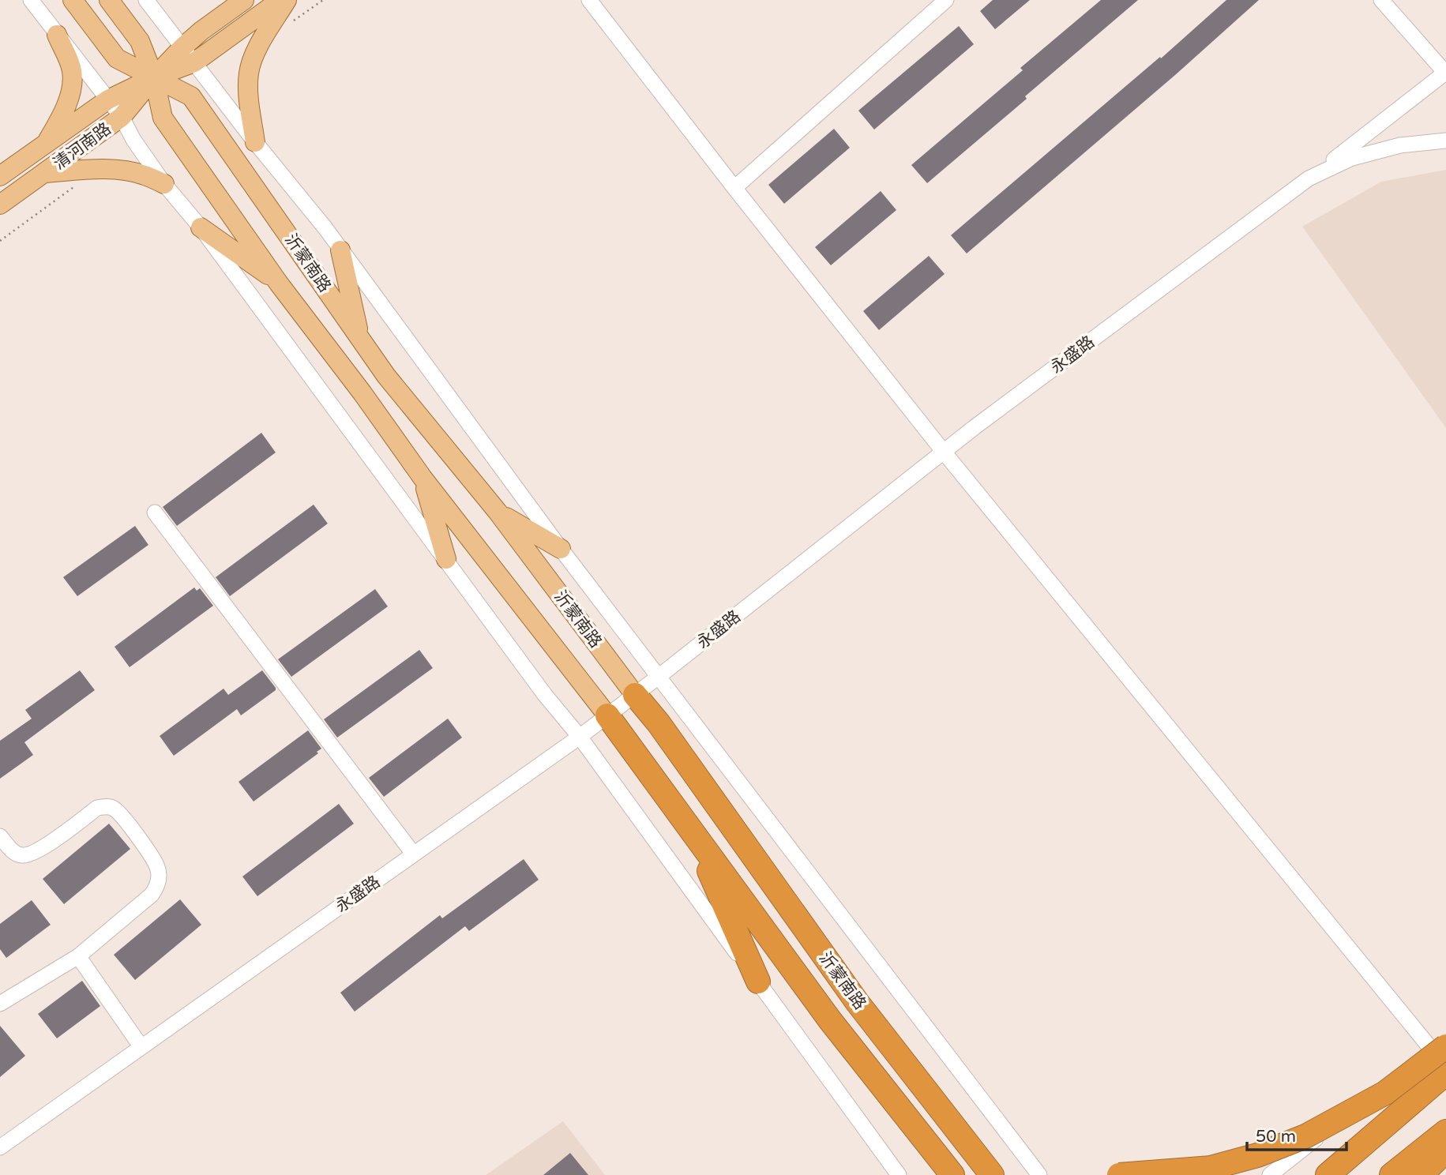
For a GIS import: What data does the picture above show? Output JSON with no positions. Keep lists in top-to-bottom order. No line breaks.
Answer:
{"streets":{"highway":["沂蒙南路"],"main road":["清河南路"],"street":["永盛路"]},"crossings":[["清河南路","沂蒙南路"],["沂蒙南路","永盛路"]],"scale_bar":"50 m"}
